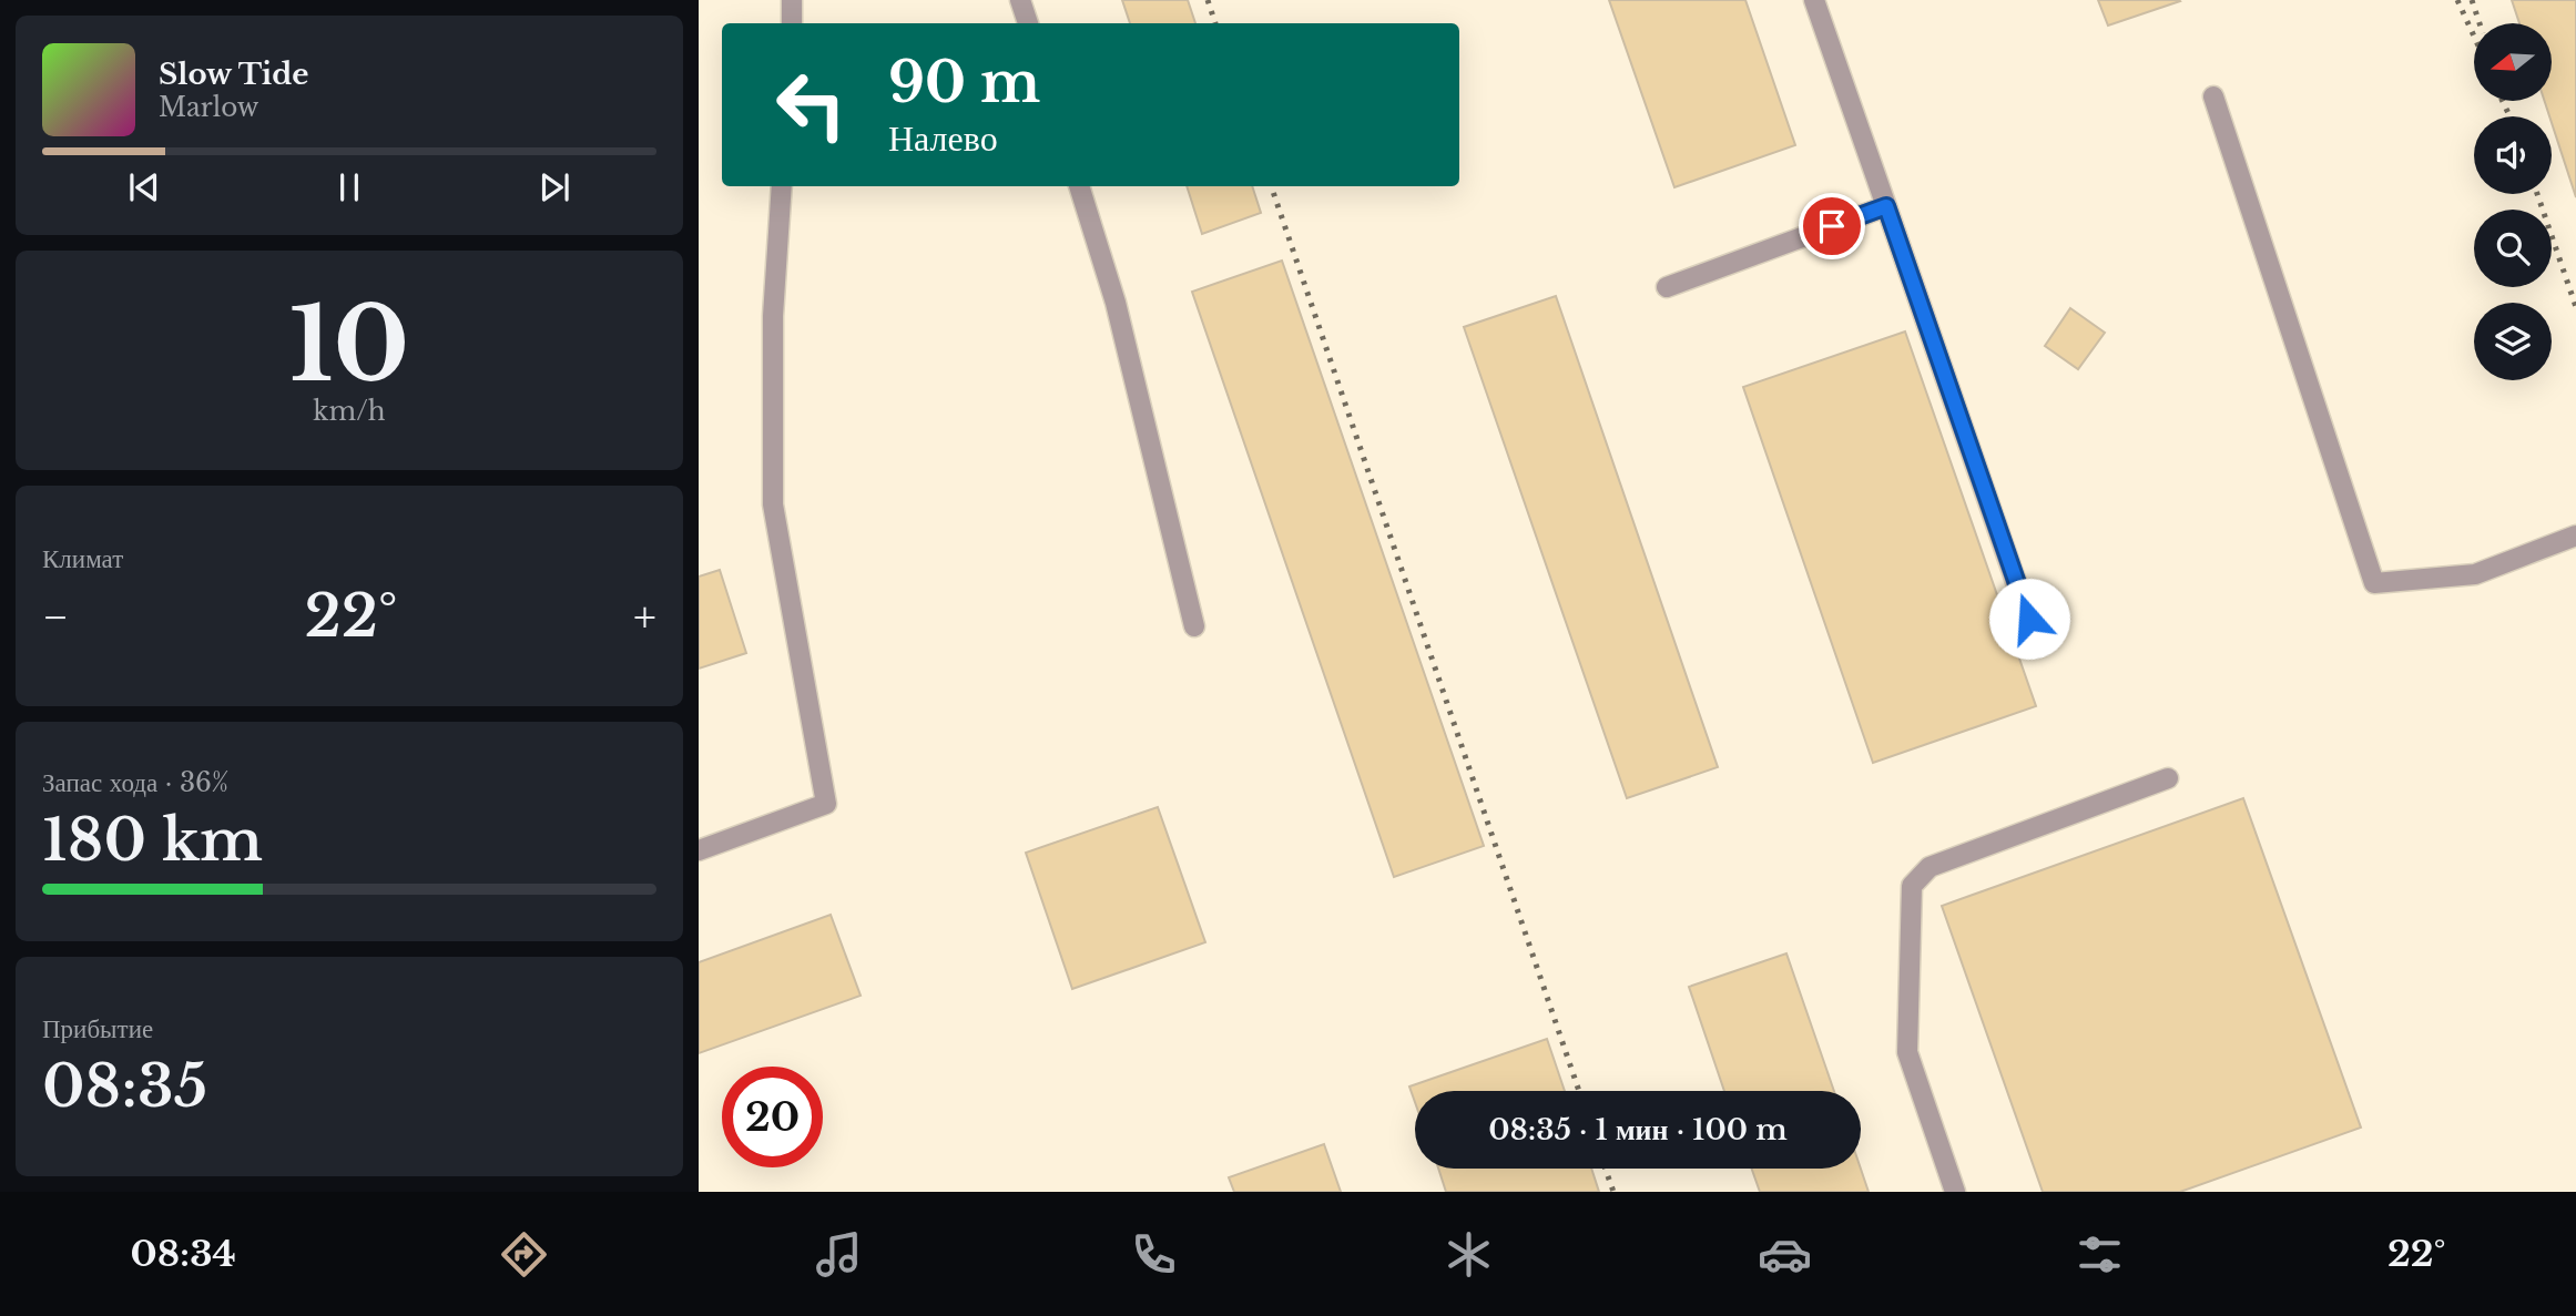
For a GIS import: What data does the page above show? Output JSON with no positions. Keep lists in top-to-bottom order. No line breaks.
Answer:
{"north":"left","page":{"turn":["90 m","Налево"],"song":["Slow Tide","Marlow"],"tile":[["10","km/h"],"Климат",["Запас хода · 36%","180 km"],["Прибытие","08:35"]],"heat":["−","22°","+"],"limit":"20","trip":"08:35 · 1 мин · 100 m","tabs":["08:34","22°"]}}
